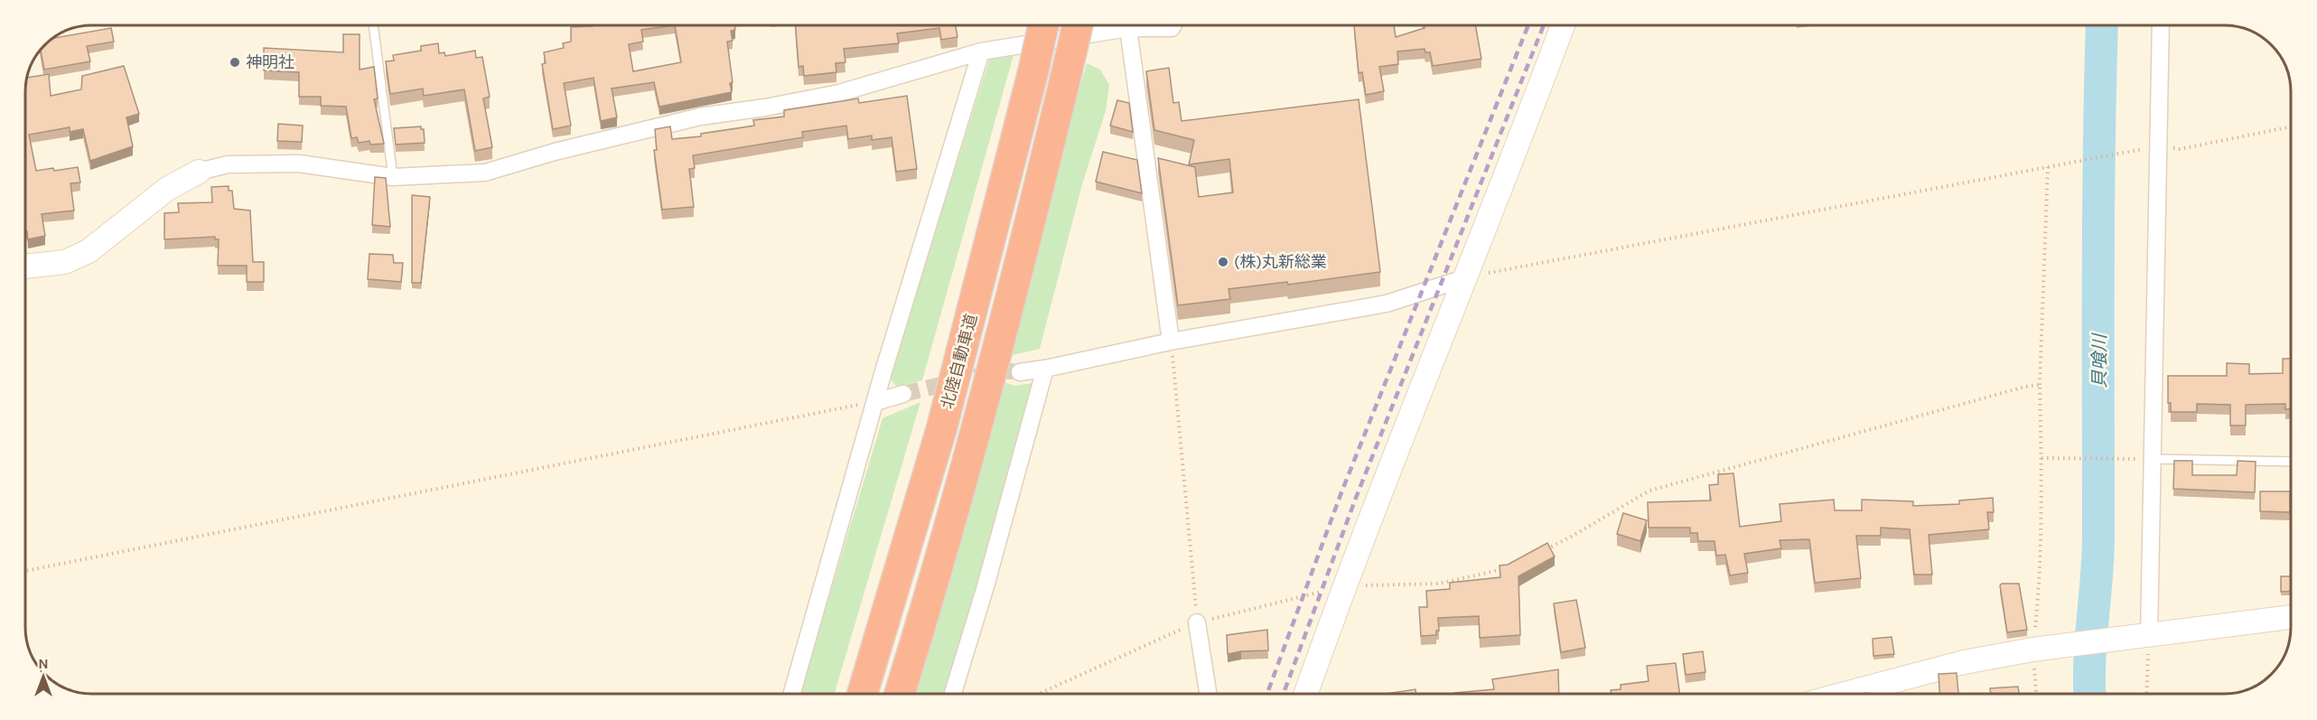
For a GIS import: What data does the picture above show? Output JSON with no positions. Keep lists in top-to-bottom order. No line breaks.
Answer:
{"streets":{"highway":["北陸自動車道"]},"water":["貝喰川"],"places":["神明社","(株)丸新総業"],"north":"top"}
